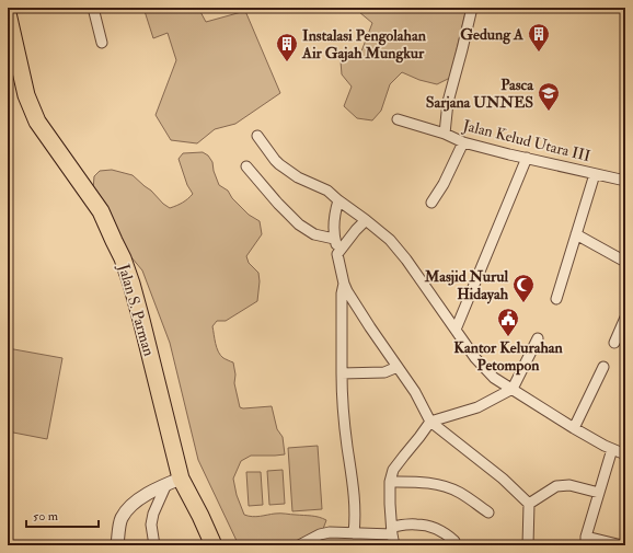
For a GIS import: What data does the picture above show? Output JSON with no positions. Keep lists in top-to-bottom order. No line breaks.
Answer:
{"streets":{"highway":["Jalan S. Parman"],"street":["Jalan Kelud Utara III"]},"places":{"building":["Gedung A","Instalasi Pengolahan Air Gajah Mungkur"],"school or university":["Pasca Sarjana UNNES"],"mosque":["Masjid Nurul Hidayah"],"public building":["Kantor Kelurahan Petompon"]},"scale_bar":"50 m"}
